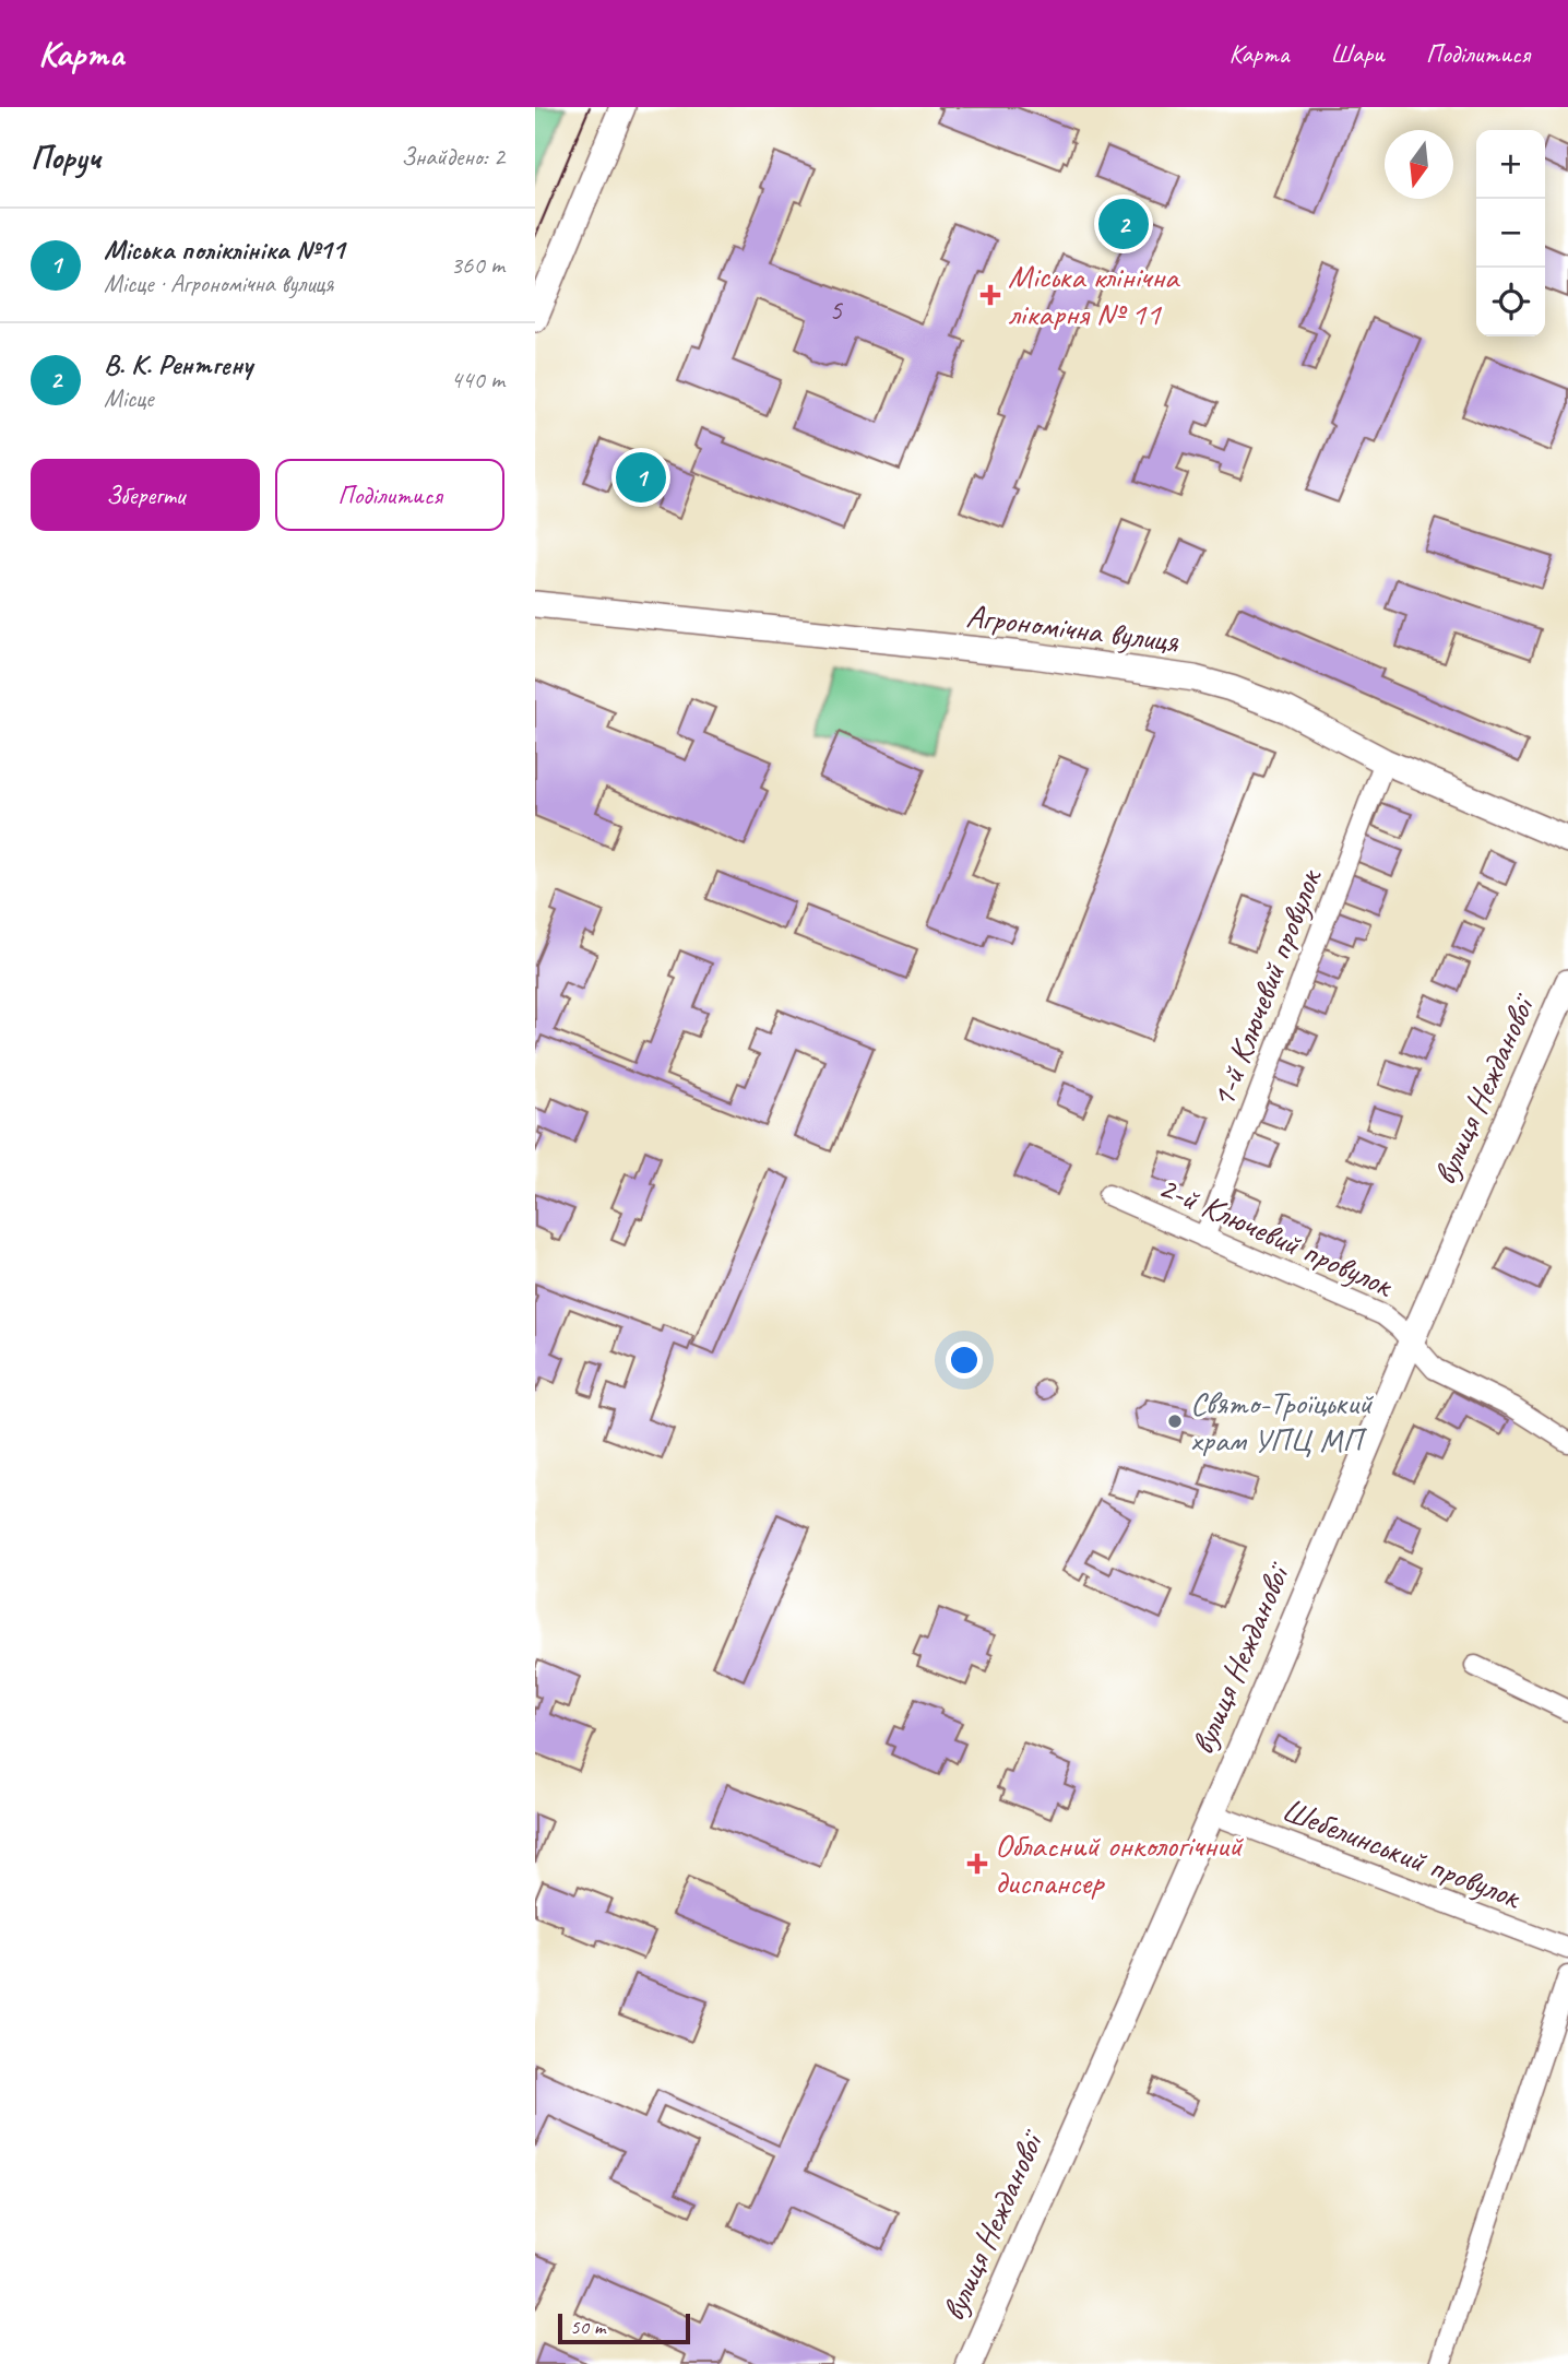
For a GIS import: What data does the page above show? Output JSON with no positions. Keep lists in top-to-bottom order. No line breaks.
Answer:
{"streets":{"street":["Агрономічна вулиця","1-й Ключевий провулок","вулиця Нежданової","2-й Ключевий провулок","Шебелинський провулок"]},"crossings":[["Агрономічна вулиця","1-й Ключевий провулок"],["1-й Ключевий провулок","2-й Ключевий провулок"],["вулиця Нежданової","2-й Ключевий провулок"],["вулиця Нежданової","Шебелинський провулок"]],"places":{"health":["Міська клінічна лікарня № 11","Обласний онкологічний диспансер"],"other":["Свято-Троїцький храм УПЦ МП"]},"house_numbers":["5"],"scale_bar":"50 m","north":"bottom","page":{"header":"Карта","nav":["Карта","Шари","Поділитися"],"heading":["Поруч","Знайдено: 2"],"map_buttons":["+","−"],"pins":["2","1"],"list":[{"mark":"1","name":"Міська поліклініка №11","note":"Місце · Агрономічна вулиця","value":"360 m"},{"mark":"2","name":"В. К. Рентгену","note":"Місце","value":"440 m"}],"buttons":["Зберегти","Поділитися"],"scale":"50 m"}}
